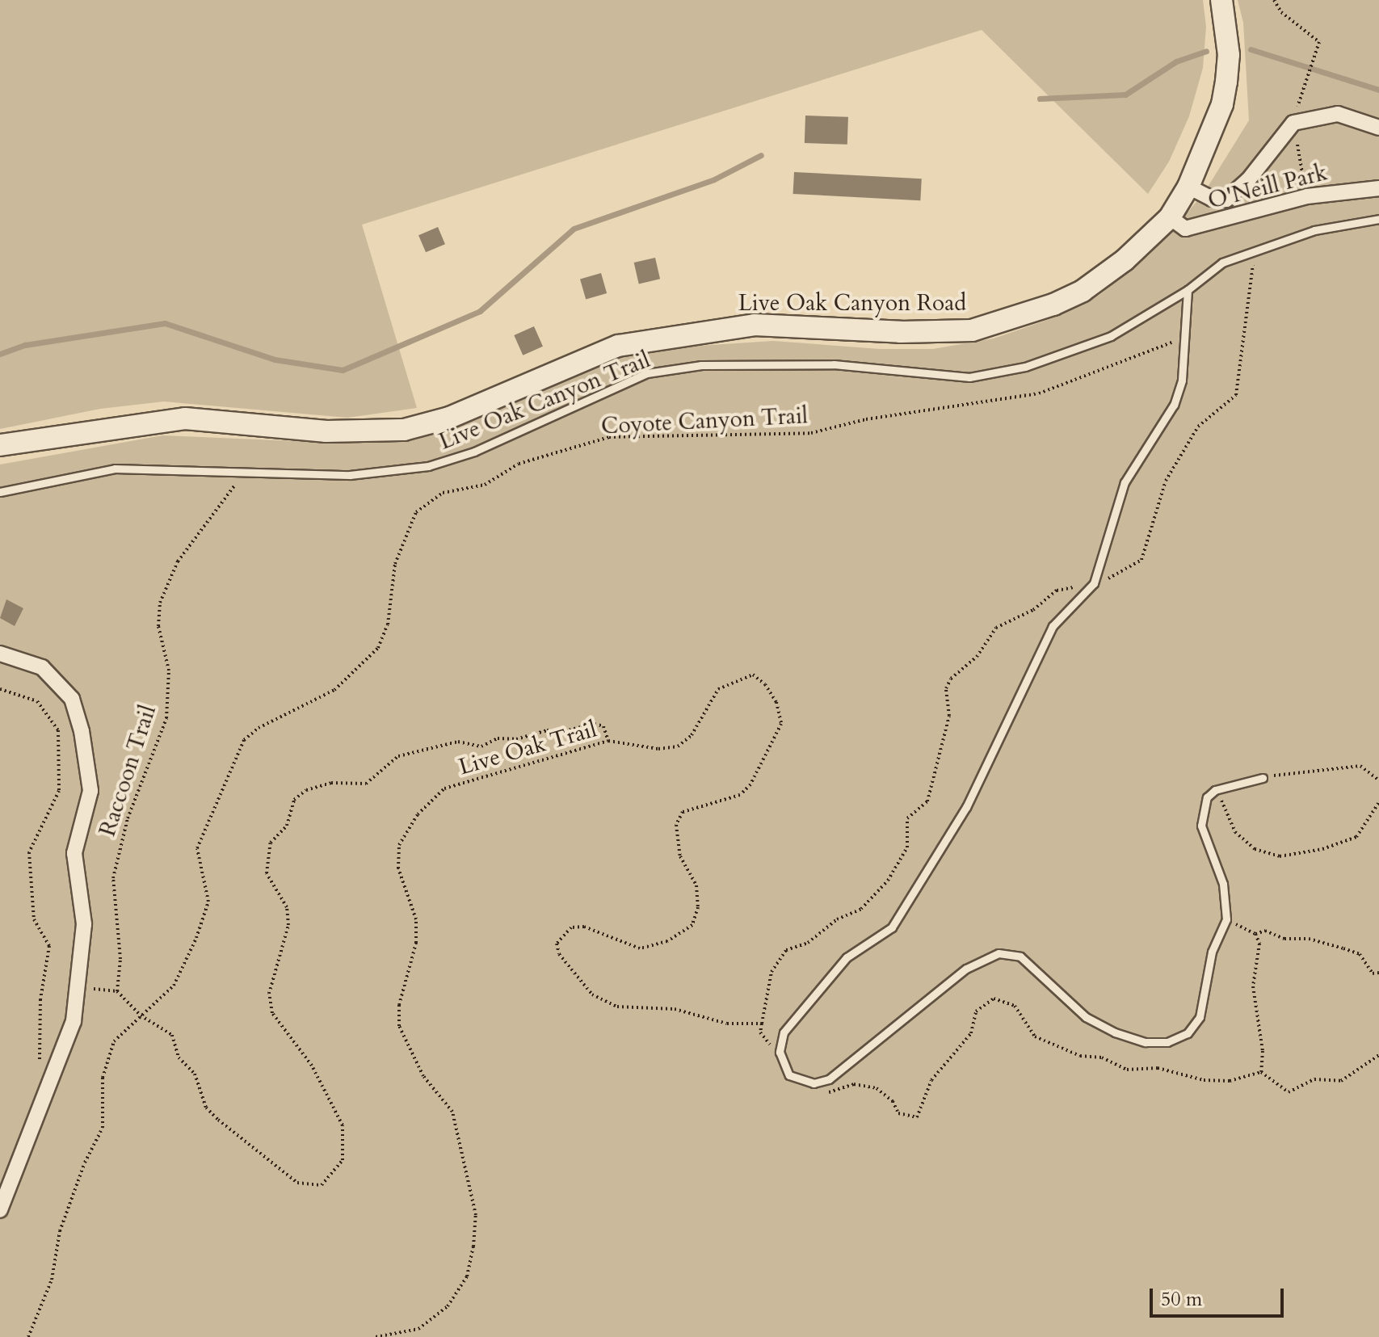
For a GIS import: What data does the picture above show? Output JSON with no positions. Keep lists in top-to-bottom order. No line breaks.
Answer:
{"streets":{"main road":["Live Oak Canyon Road"],"street":["O'Neill Park"],"lane":["Live Oak Canyon Trail"],"path":["Coyote Canyon Trail","Live Oak Trail","Raccoon Trail"]},"crossings":[["O'Neill Park","Live Oak Canyon Road"],["Live Oak Canyon Trail","Raccoon Trail"]],"scale_bar":"50 m"}
